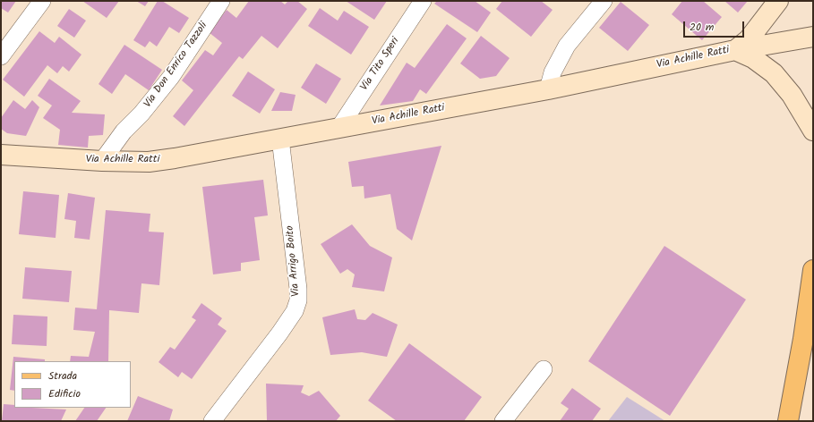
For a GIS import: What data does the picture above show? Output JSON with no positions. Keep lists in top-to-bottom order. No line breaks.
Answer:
{"streets":{"street":["Via Achille Ratti","Via Tito Speri","Via Don Enrico Tazzoli","Via Arrigo Boito"]},"crossings":[["Via Achille Ratti","Via Tito Speri"],["Via Achille Ratti","Via Don Enrico Tazzoli"],["Via Achille Ratti","Via Arrigo Boito"]],"legend":["Strada","Edificio"],"scale_bar":"20 m"}
